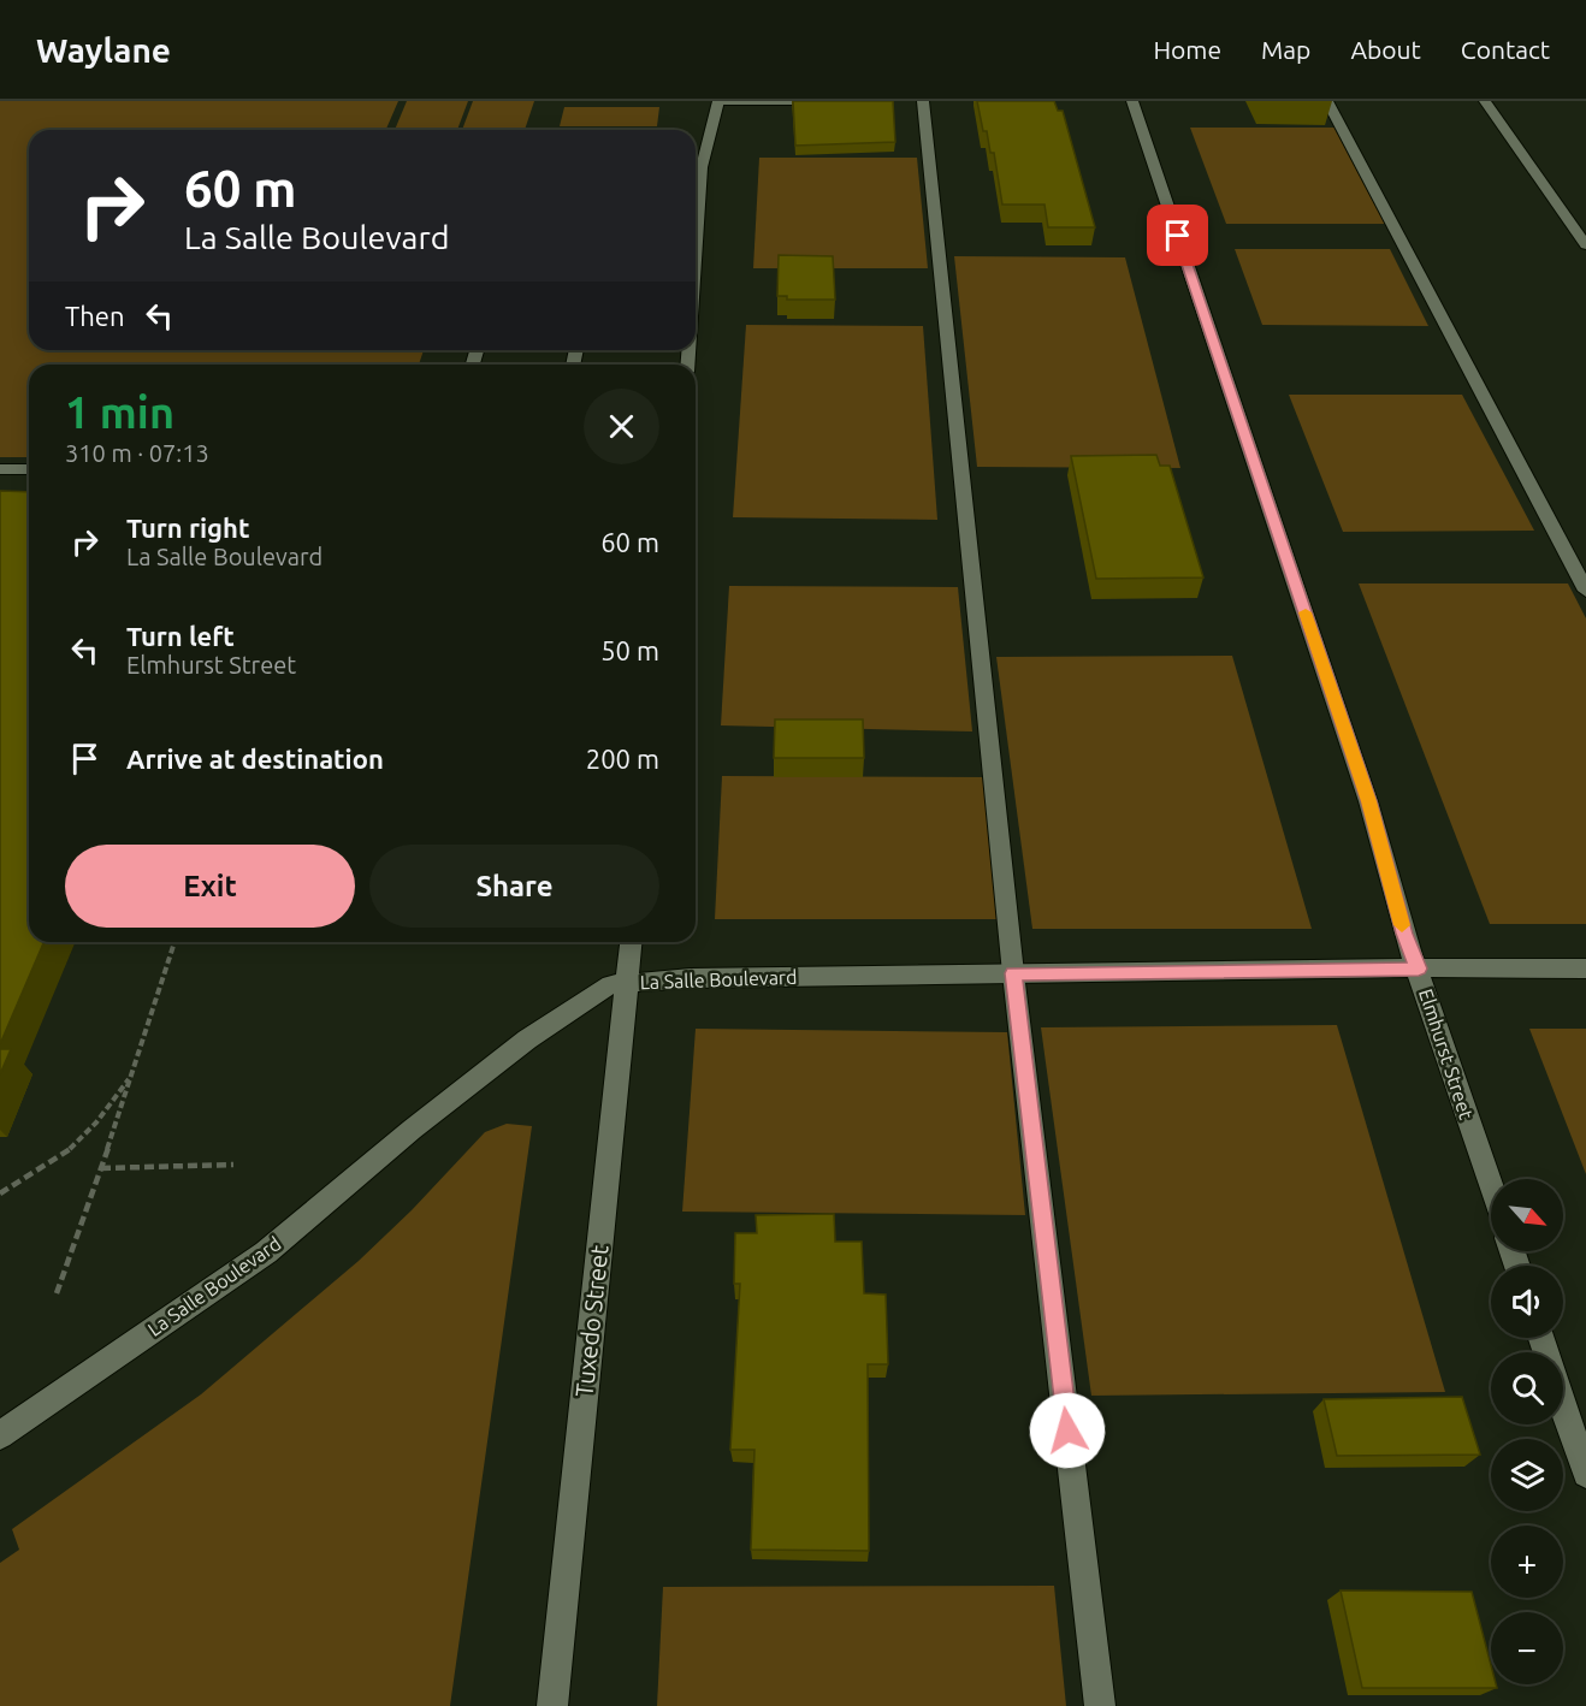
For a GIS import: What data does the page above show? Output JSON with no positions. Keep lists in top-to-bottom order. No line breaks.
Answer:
{"streets":{"street":["La Salle Boulevard","Elmhurst Street","Tuxedo Street"]},"crossings":[["La Salle Boulevard","Elmhurst Street"],["La Salle Boulevard","Tuxedo Street"]],"north":"bottom right","page":{"header":"Waylane","nav":["Home","Map","About","Contact"],"turn":["60 m","La Salle Boulevard"],"then":"Then","heading":["1 min","310 m · 07:13"],"list":[{"name":"Turn right","note":"La Salle Boulevard","value":"60 m"},{"name":"Turn left","note":"Elmhurst Street","value":"50 m"},{"name":"Arrive at destination","value":"200 m"}],"buttons":["Exit","Share"],"map_buttons":["+","−"]}}
